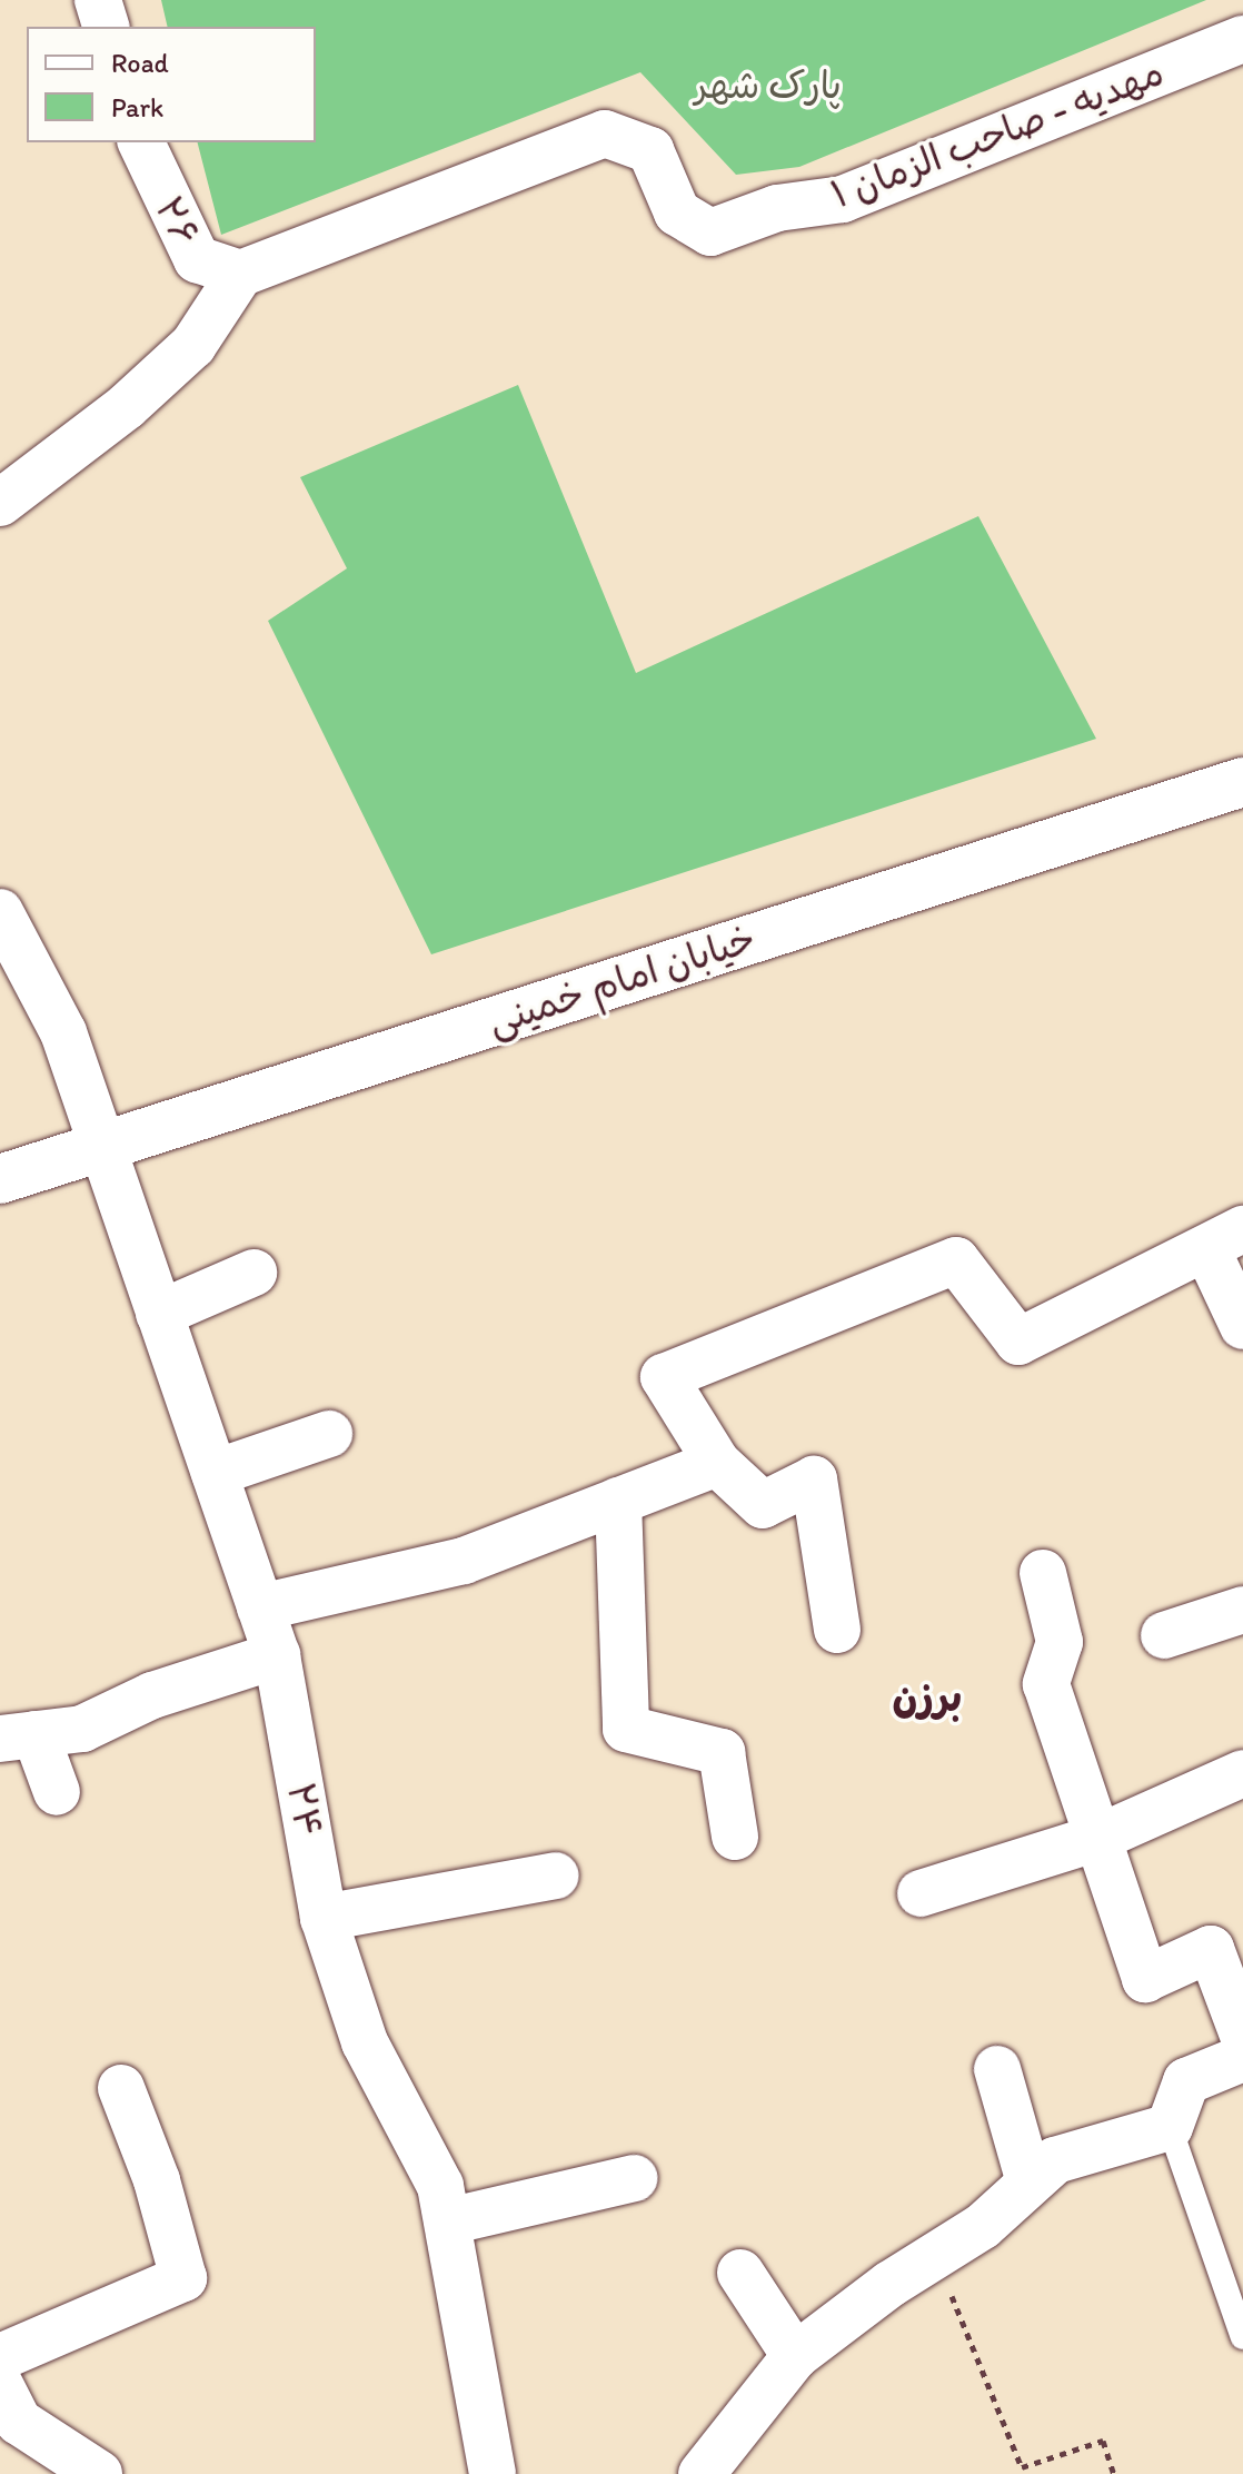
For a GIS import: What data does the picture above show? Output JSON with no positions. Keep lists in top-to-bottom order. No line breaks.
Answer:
{"streets":{"main road":["خیابان امام خمینی"],"street":["مهدیه - صاحب الزمان ۱","۲۶","۲۴"]},"crossings":[["مهدیه - صاحب الزمان ۱","۲۶"],["خیابان امام خمینی","۲۴"]],"districts":["برزن"],"parks":["پارک شهر"],"legend":["Road","Park"]}
